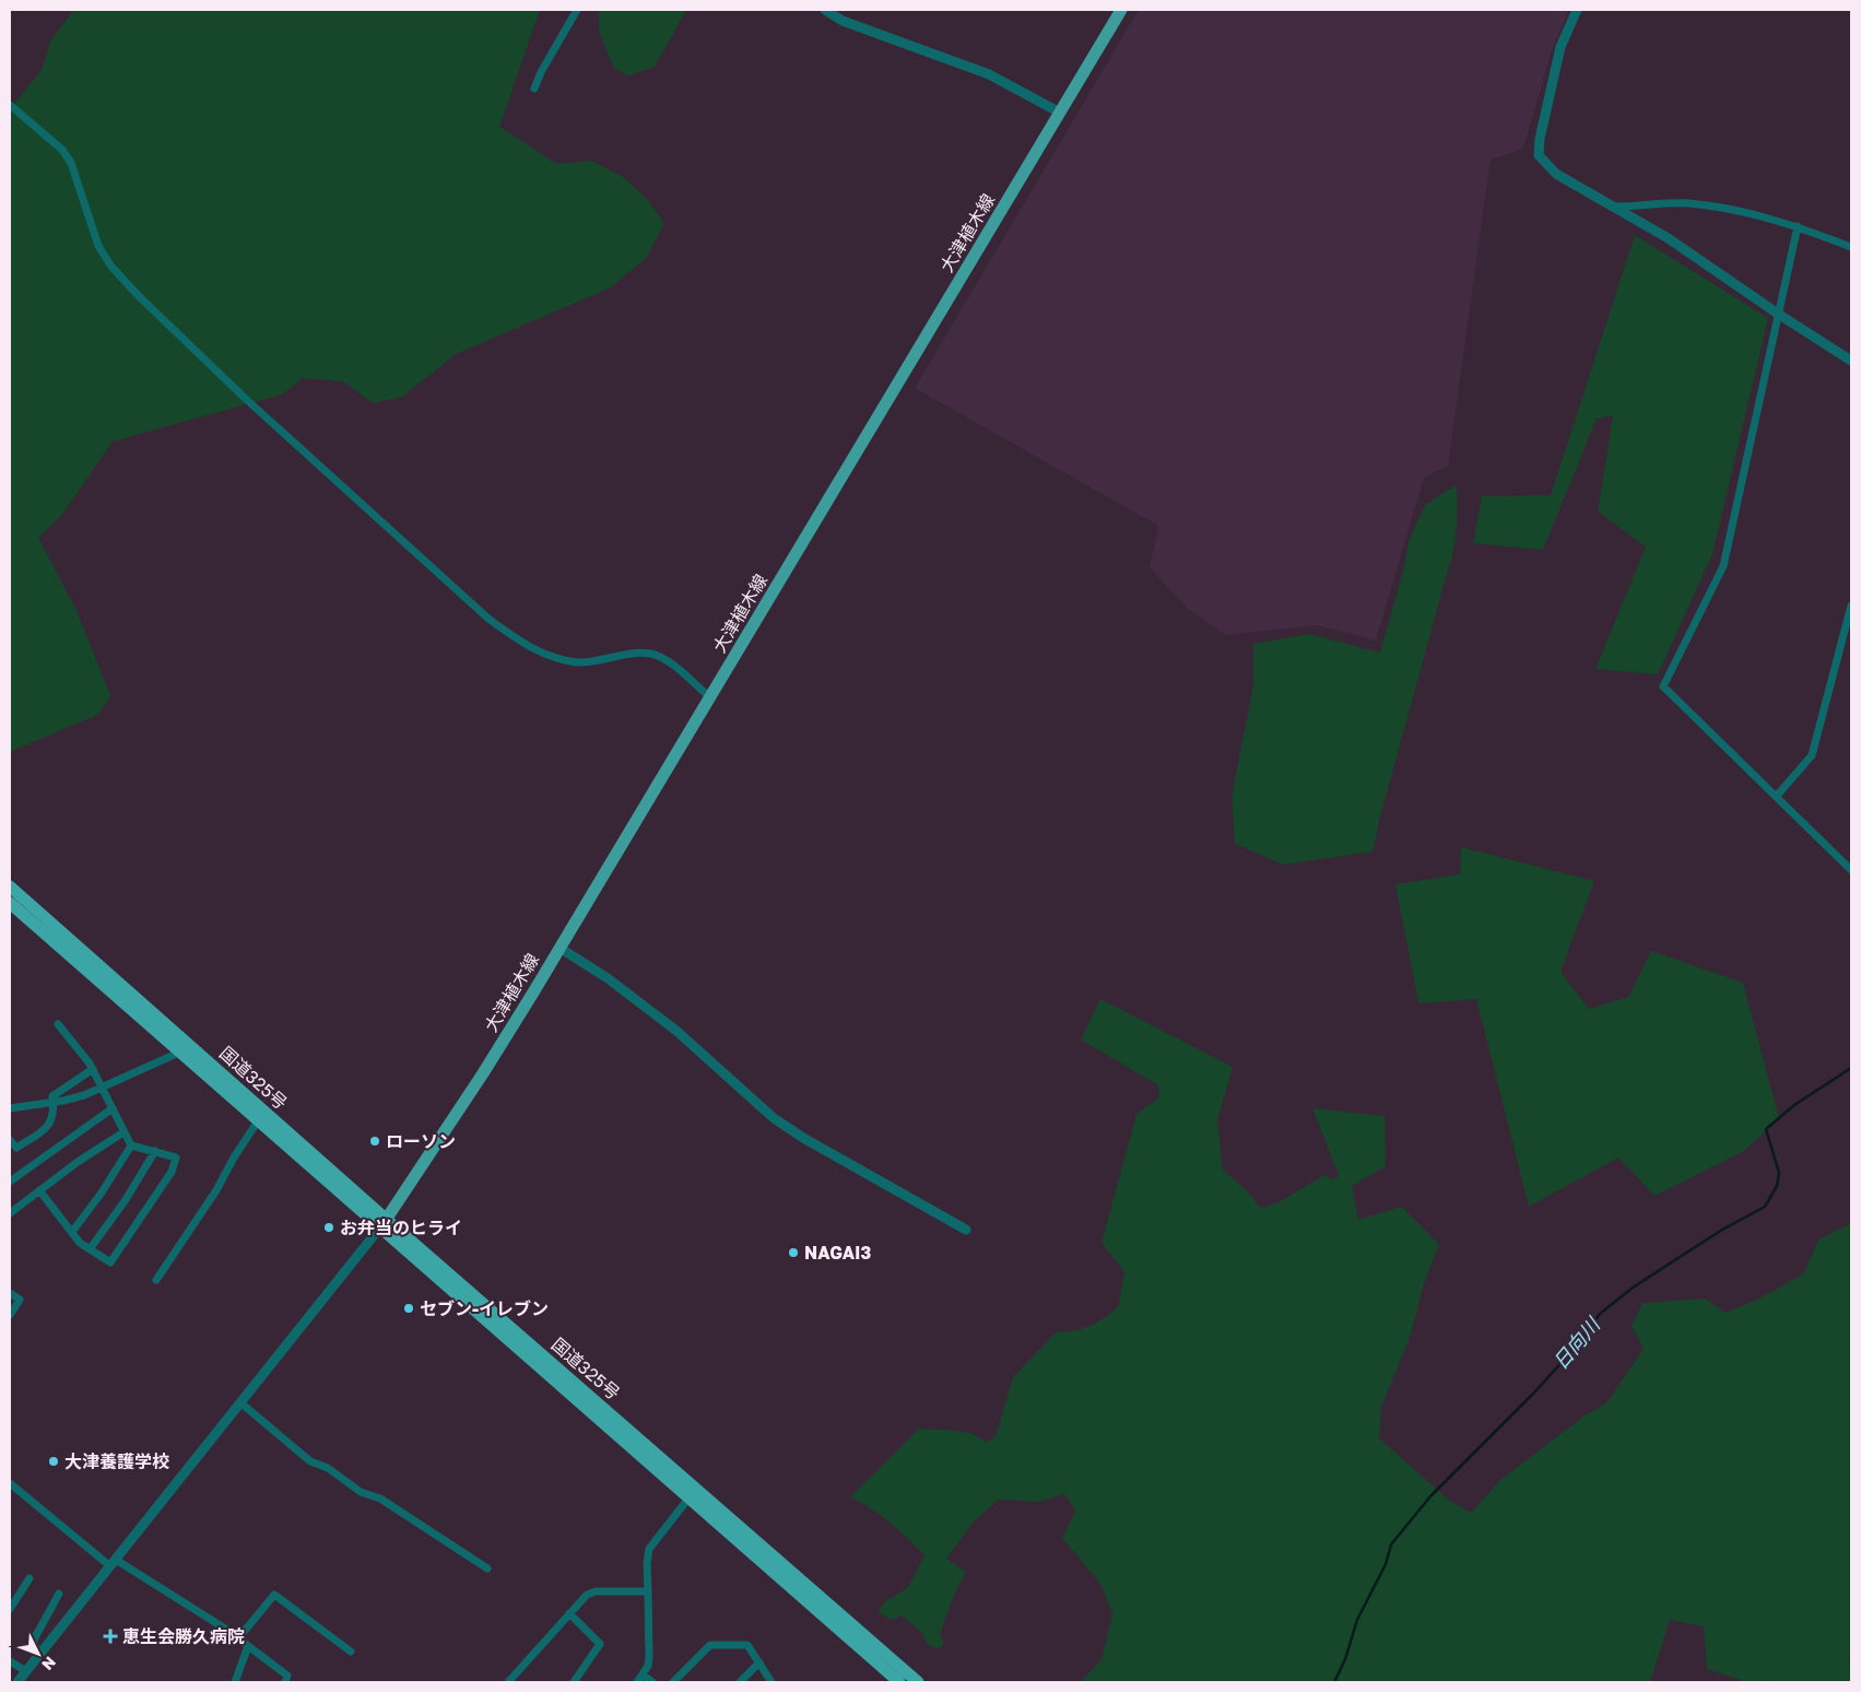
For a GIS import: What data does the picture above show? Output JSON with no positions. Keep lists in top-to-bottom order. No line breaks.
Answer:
{"streets":{"highway":["国道325号"],"main road":["大津植木線"]},"crossings":[["大津植木線","国道325号"]],"water":["日向川"],"places":{"other":["ローソン","お弁当のヒライ","NAGAI3","セブン-イレブン","大津養護学校"],"health":["恵生会勝久病院"]},"north":"bottom right"}
